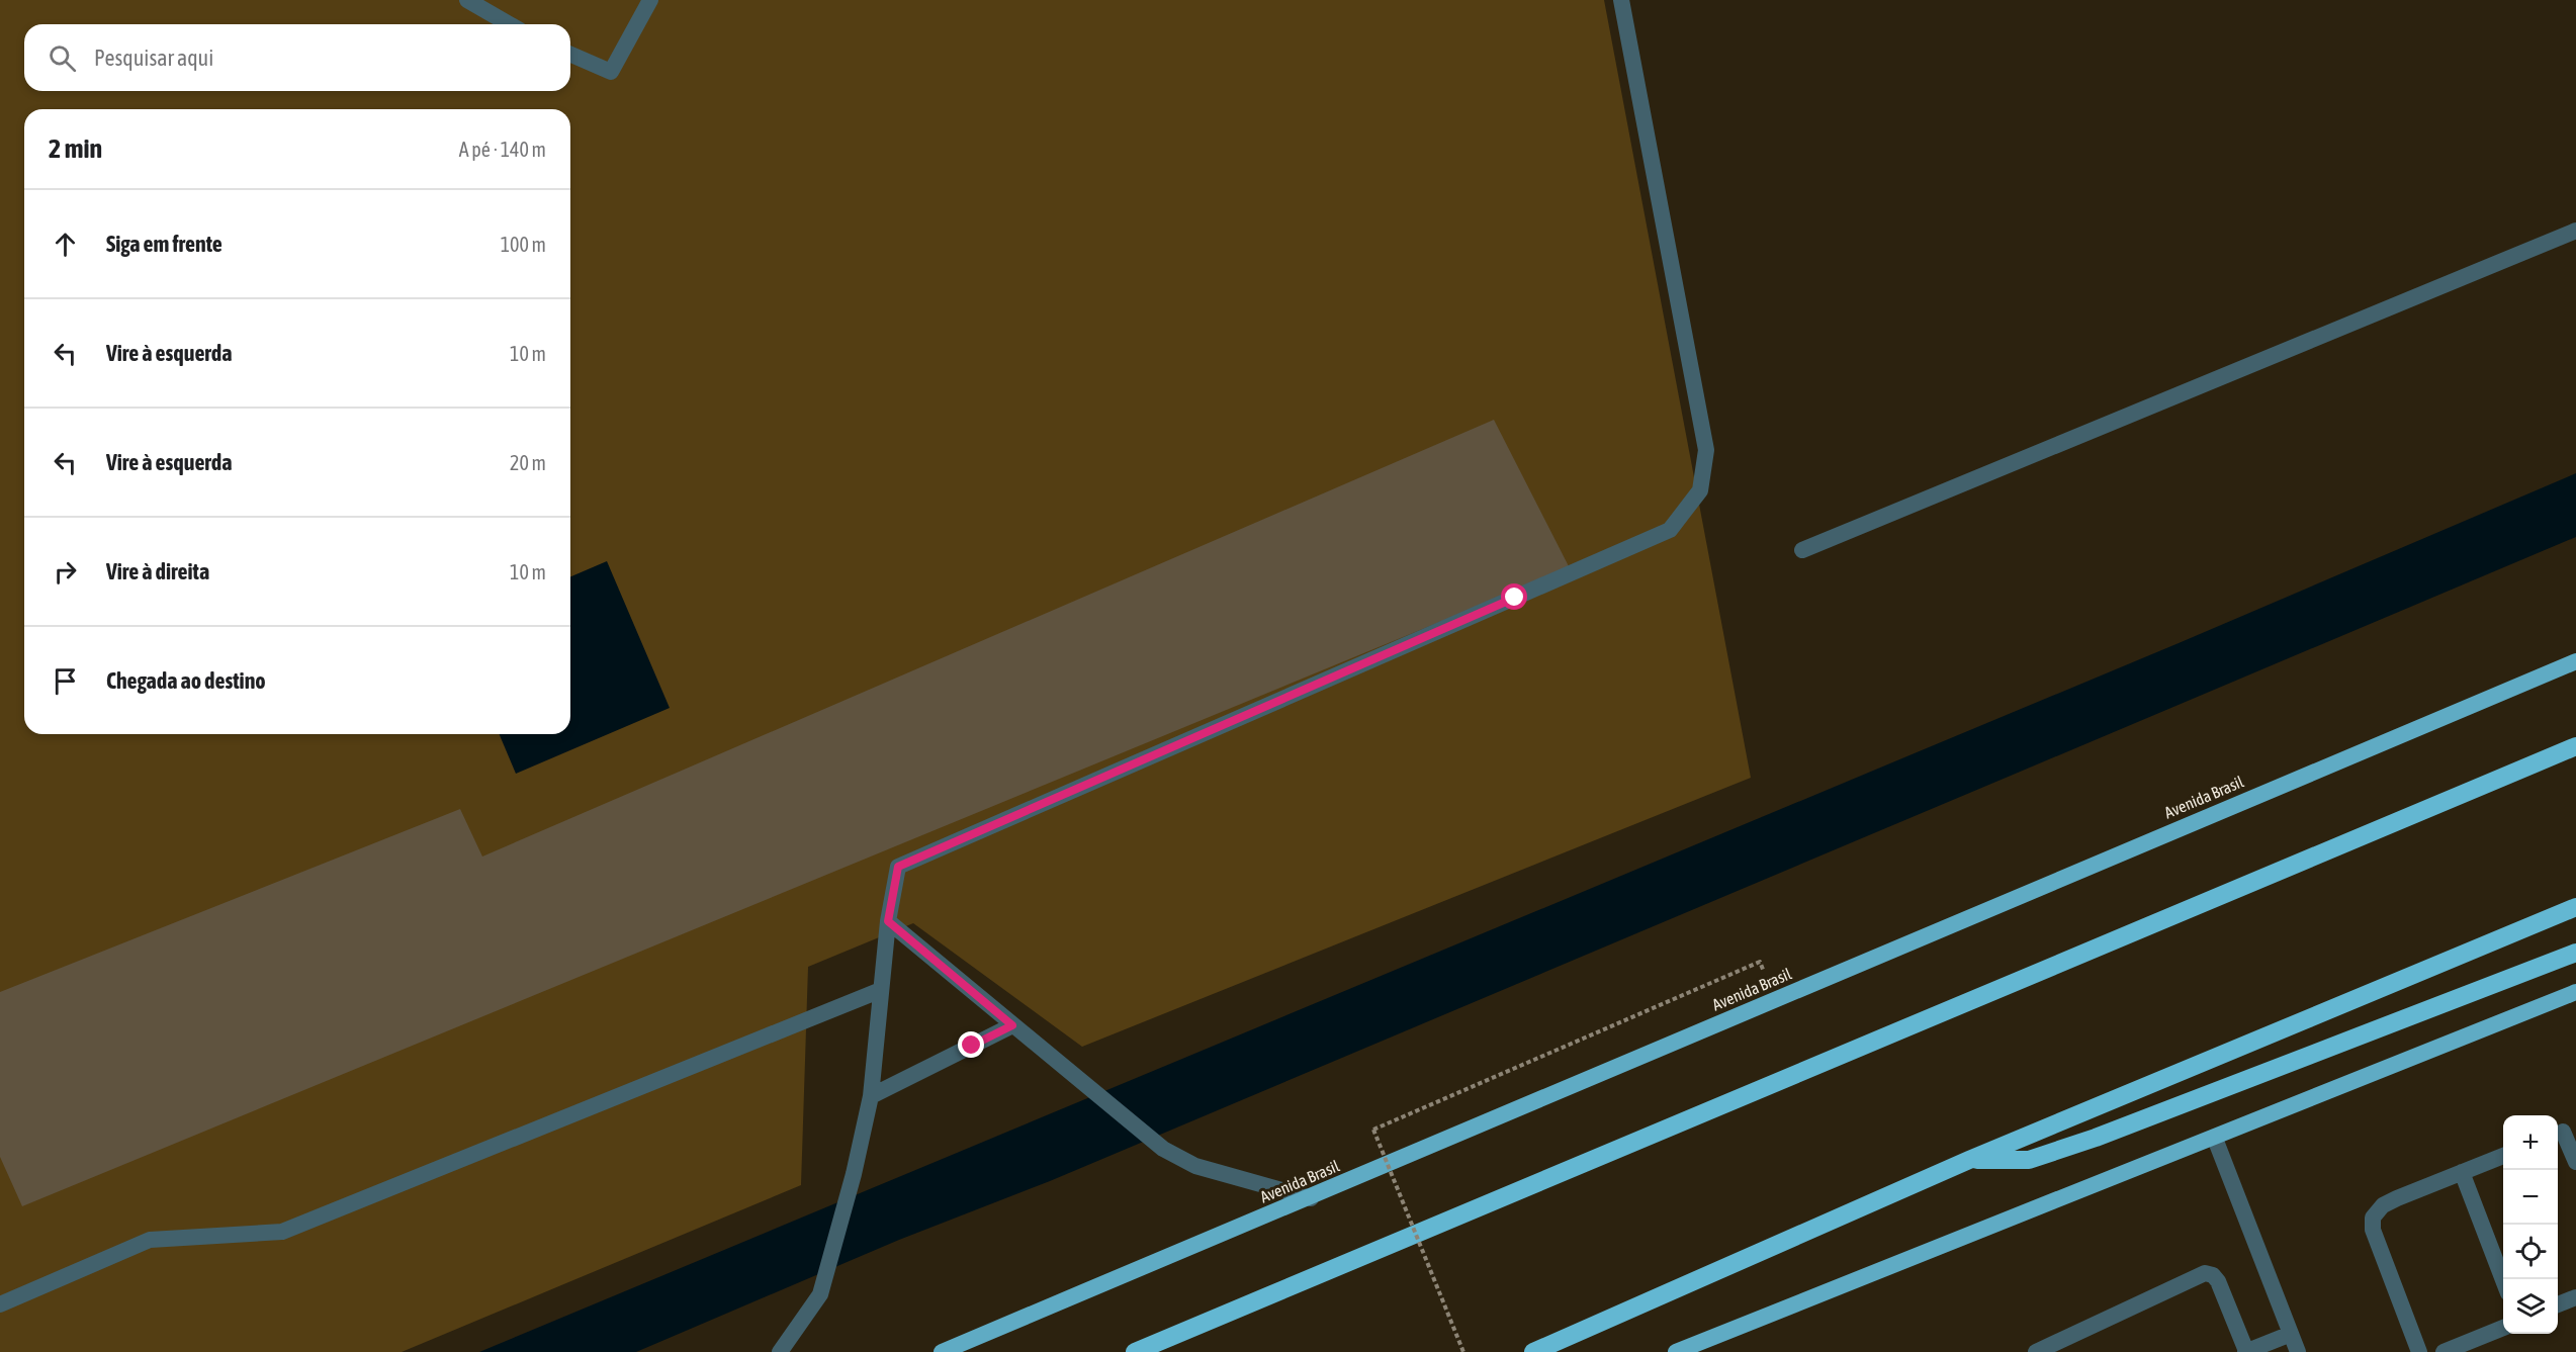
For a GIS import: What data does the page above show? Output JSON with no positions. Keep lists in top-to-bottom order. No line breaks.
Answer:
{"streets":{"highway":["Avenida Brasil"]},"page":{"search":"Pesquisar aqui","heading":["2 min","A pé · 140 m"],"list":[["Siga em frente","100 m"],["Vire à esquerda","10 m"],["Vire à esquerda","20 m"],["Vire à direita","10 m"],"Chegada ao destino"],"map_buttons":["+","−"]}}
